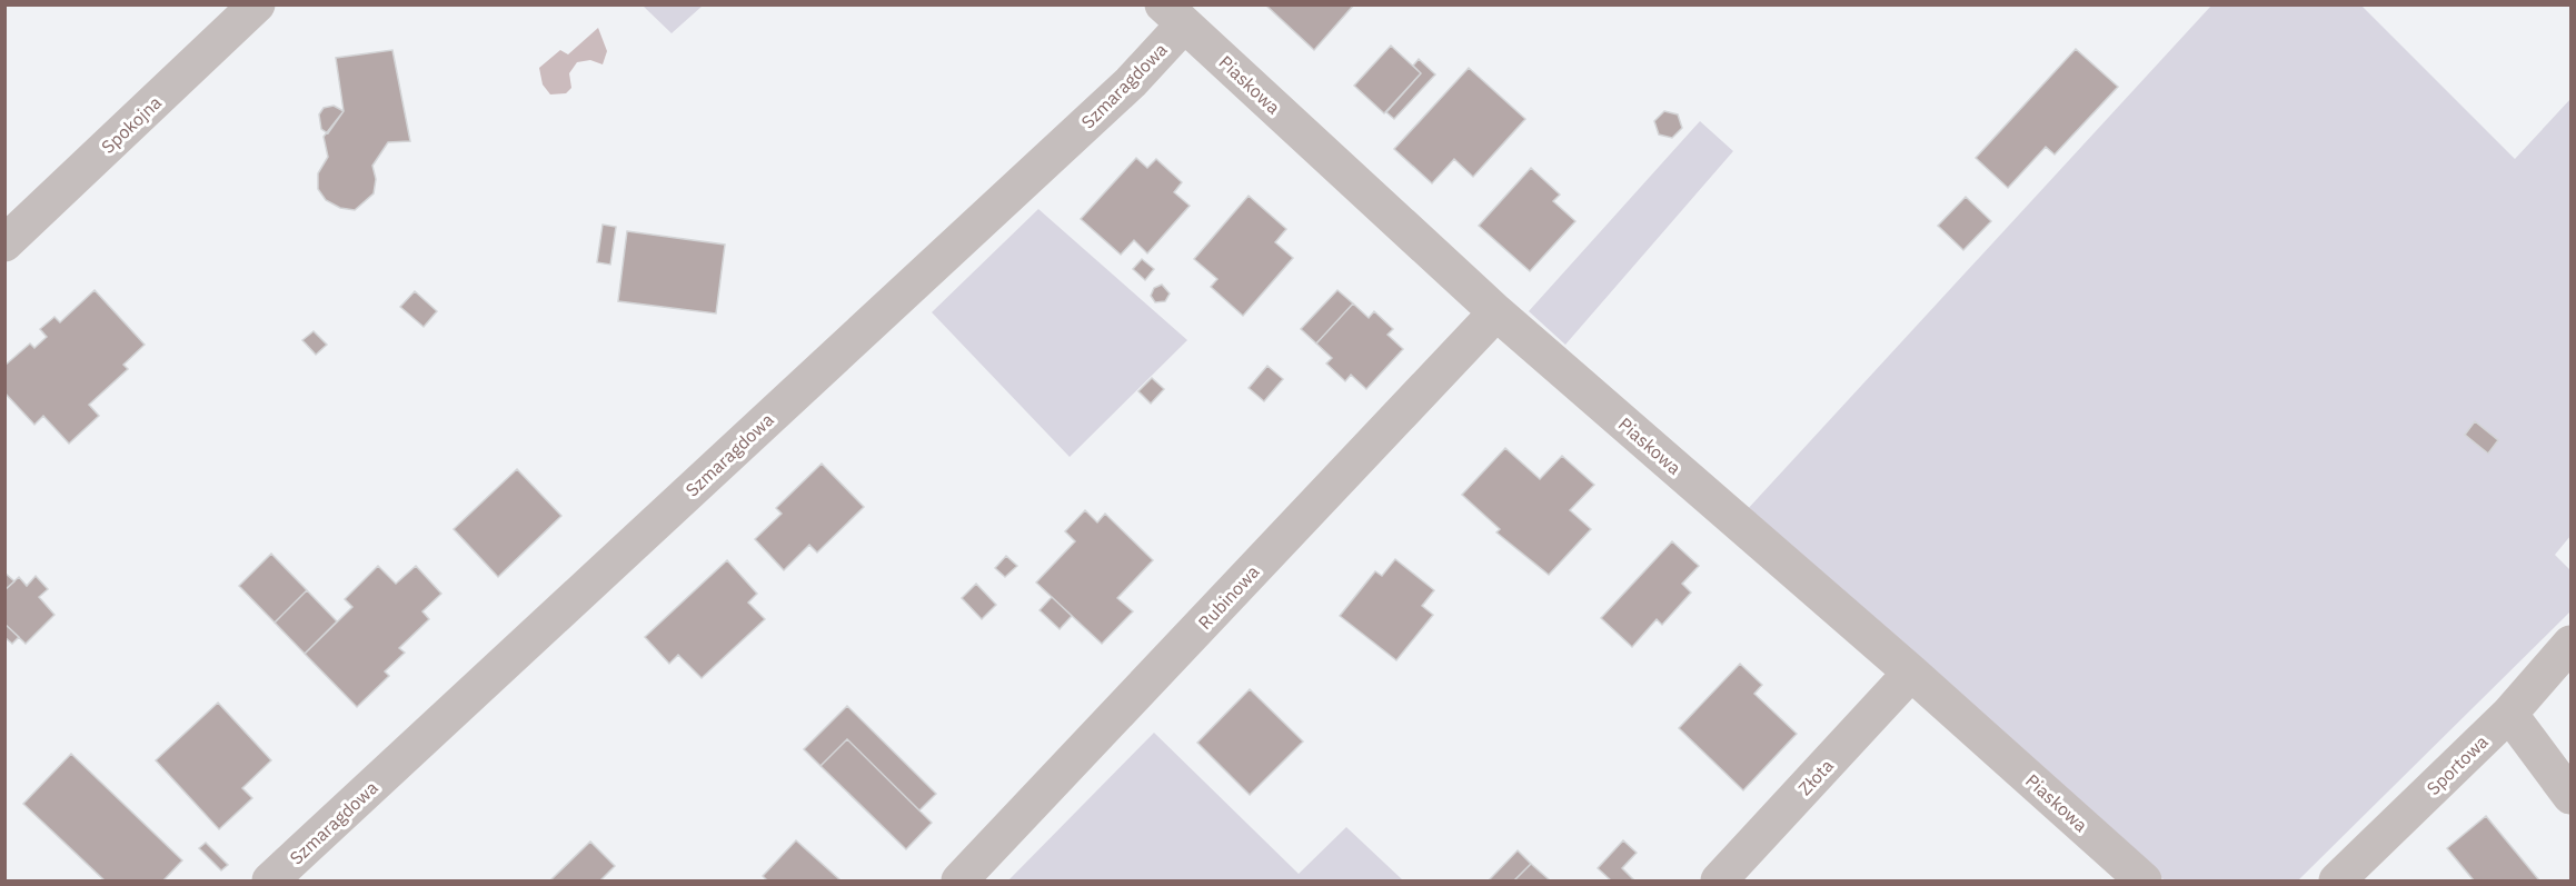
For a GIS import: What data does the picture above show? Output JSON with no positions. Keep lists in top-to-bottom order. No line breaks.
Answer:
{"streets":{"street":["Piaskowa","Szmaragdowa","Spokojna","Rubinowa","Sportowa","Złota"]},"crossings":[["Piaskowa","Szmaragdowa"],["Piaskowa","Rubinowa"],["Piaskowa","Złota"]]}
